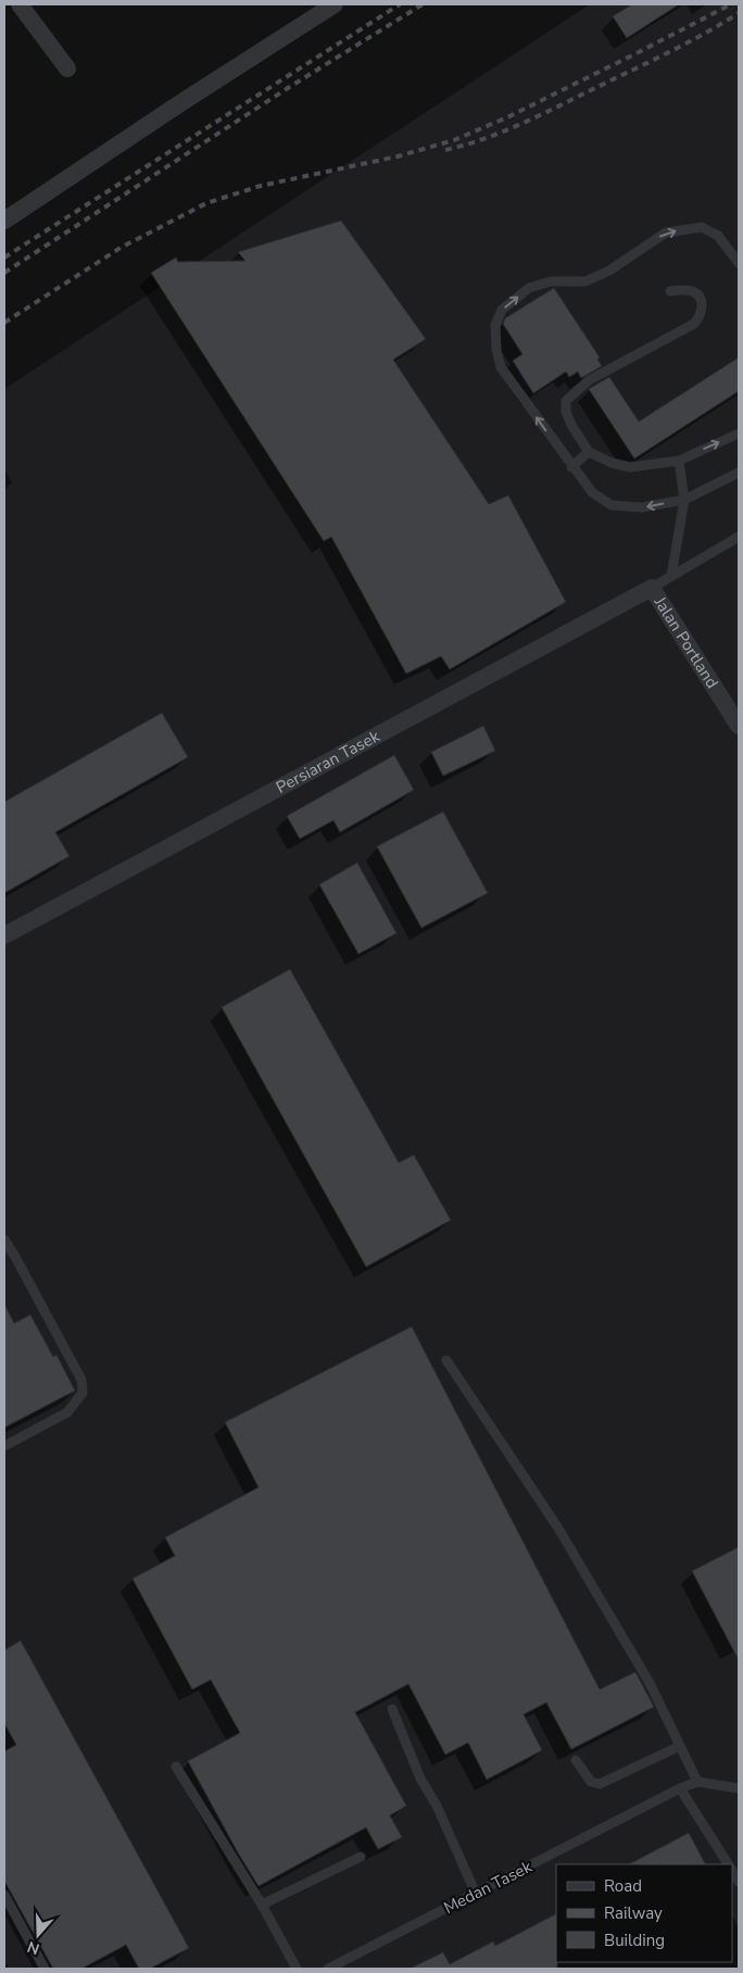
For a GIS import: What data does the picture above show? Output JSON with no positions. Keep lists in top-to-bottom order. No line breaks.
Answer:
{"streets":{"street":["Jalan Portland","Persiaran Tasek"],"lane":["Medan Tasek"]},"crossings":[["Jalan Portland","Persiaran Tasek"]],"legend":["Road","Railway","Building"],"north":"bottom"}
